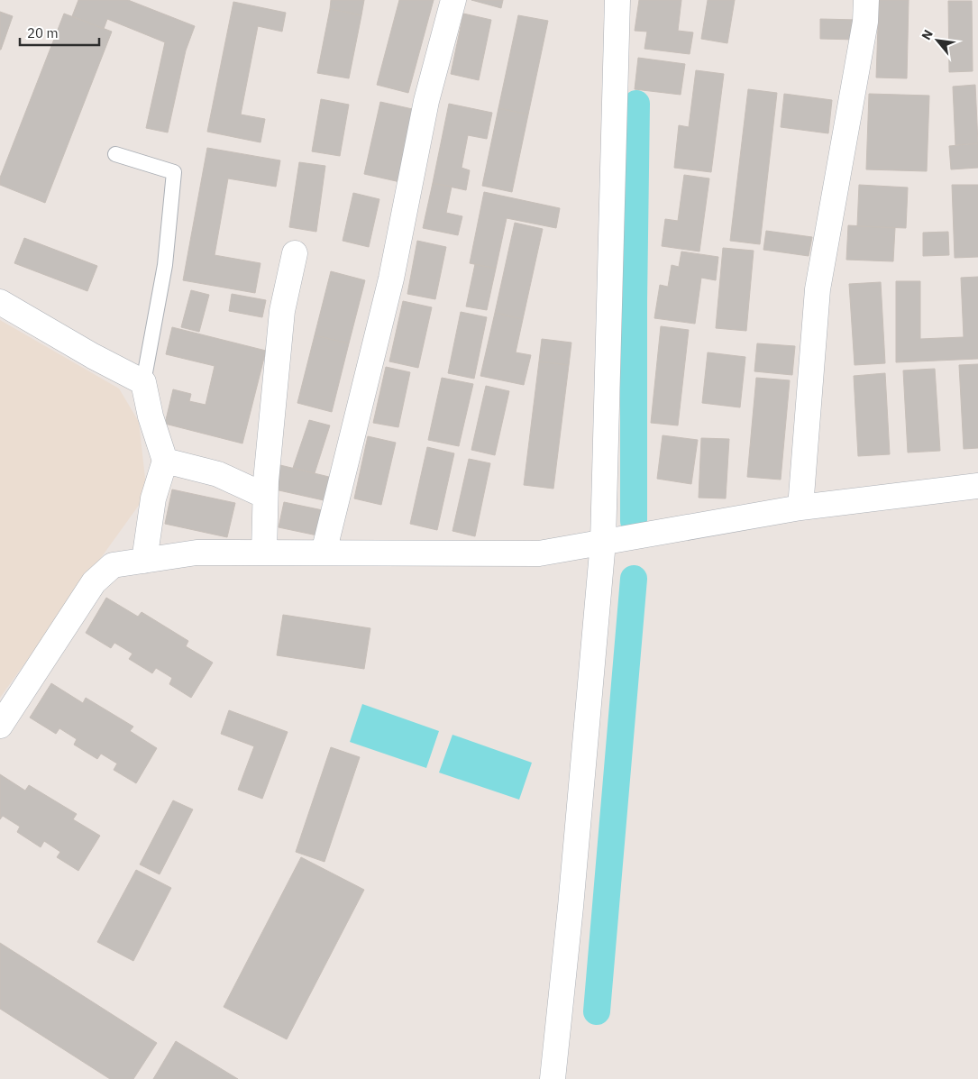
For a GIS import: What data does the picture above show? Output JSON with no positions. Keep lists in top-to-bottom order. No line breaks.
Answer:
{"scale_bar":"20 m","north":"top left"}
